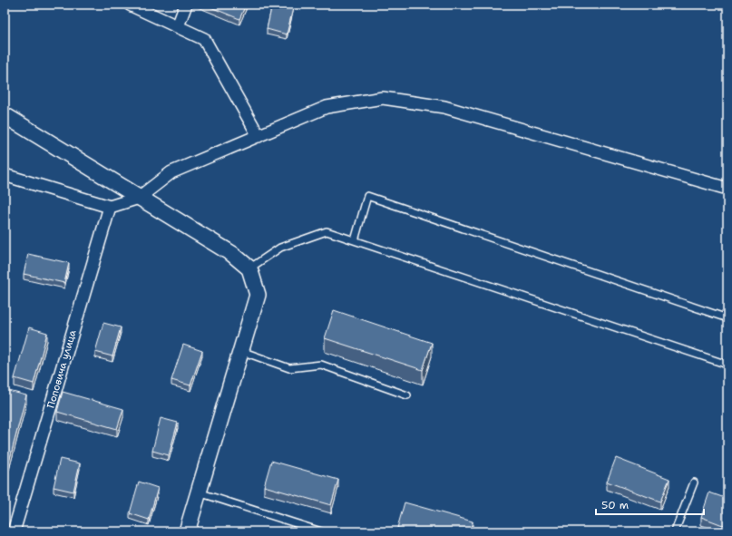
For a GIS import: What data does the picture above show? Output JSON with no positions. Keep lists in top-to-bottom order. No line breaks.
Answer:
{"streets":{"street":["Поповича улица"]},"scale_bar":"50 m"}
